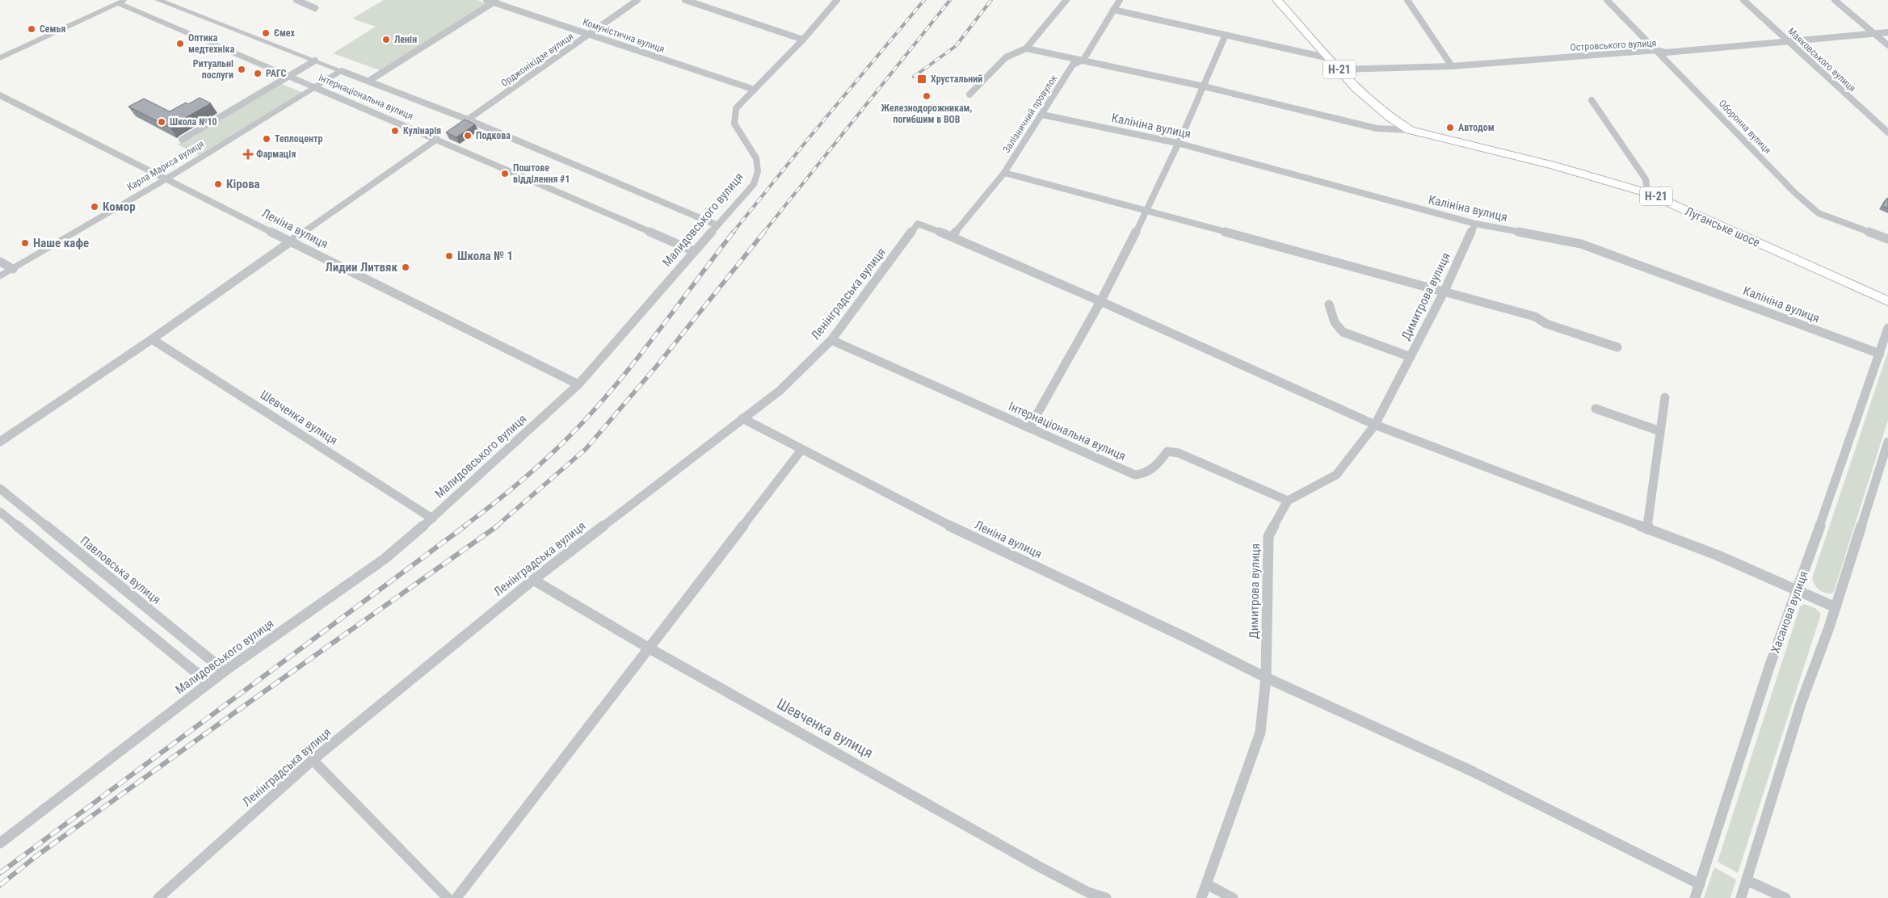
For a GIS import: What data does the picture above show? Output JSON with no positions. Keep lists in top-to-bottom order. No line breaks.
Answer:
{"streets":{"main road":["Н-21","Луганське шосе"],"street":["Комуністична вулиця","Островського вулиця","Орджонікідзе вулиця","Маяковського вулиця","Інтернаціональна вулиця","Залізничний провулок","Калініна вулиця","Оборонна вулиця","Карла Маркса вулиця","Малидовського вулиця","Леніна вулиця","Ленінградська вулиця","Димитрова вулиця","Шевченка вулиця","Павловська вулиця","Хасанова вулиця"]},"crossings":[["Комуністична вулиця","Орджонікідзе вулиця"],["Комуністична вулиця","Малидовського вулиця"],["Островського вулиця","Маяковського вулиця"],["Островського вулиця","Н-21"],["Островського вулиця","Оборонна вулиця"],["Орджонікідзе вулиця","Інтернаціональна вулиця"],["Н-21","Луганське шосе"],["Інтернаціональна вулиця","Карла Маркса вулиця"],["Інтернаціональна вулиця","Малидовського вулиця"],["Інтернаціональна вулиця","Ленінградська вулиця"],["Інтернаціональна вулиця","Димитрова вулиця"],["Залізничний провулок","Калініна вулиця"],["Залізничний провулок","Ленінградська вулиця"],["Калініна вулиця","Димитрова вулиця"],["Калініна вулиця","Хасанова вулиця"],["Карла Маркса вулиця","Леніна вулиця"],["Малидовського вулиця","Леніна вулиця"],["Малидовського вулиця","Шевченка вулиця"],["Малидовського вулиця","Павловська вулиця"],["Леніна вулиця","Ленінградська вулиця"],["Леніна вулиця","Димитрова вулиця"],["Леніна вулиця","Хасанова вулиця"],["Ленінградська вулиця","Шевченка вулиця"]],"places":{"other":["Семья","Ємех","Ленін","Оптика медтехніка","Ритуальні послуги","РАГС","Железнодорожникам, погибшим в ВОВ","Школа №10","Автодом","Кулінарія","Подкова","Теплоцентр","Поштове відділення #1","Кірова","Комор","Наше кафе","Школа № 1","Лидии Литвяк"],"transit":["Хрустальний"],"health":["Фармація"]}}
